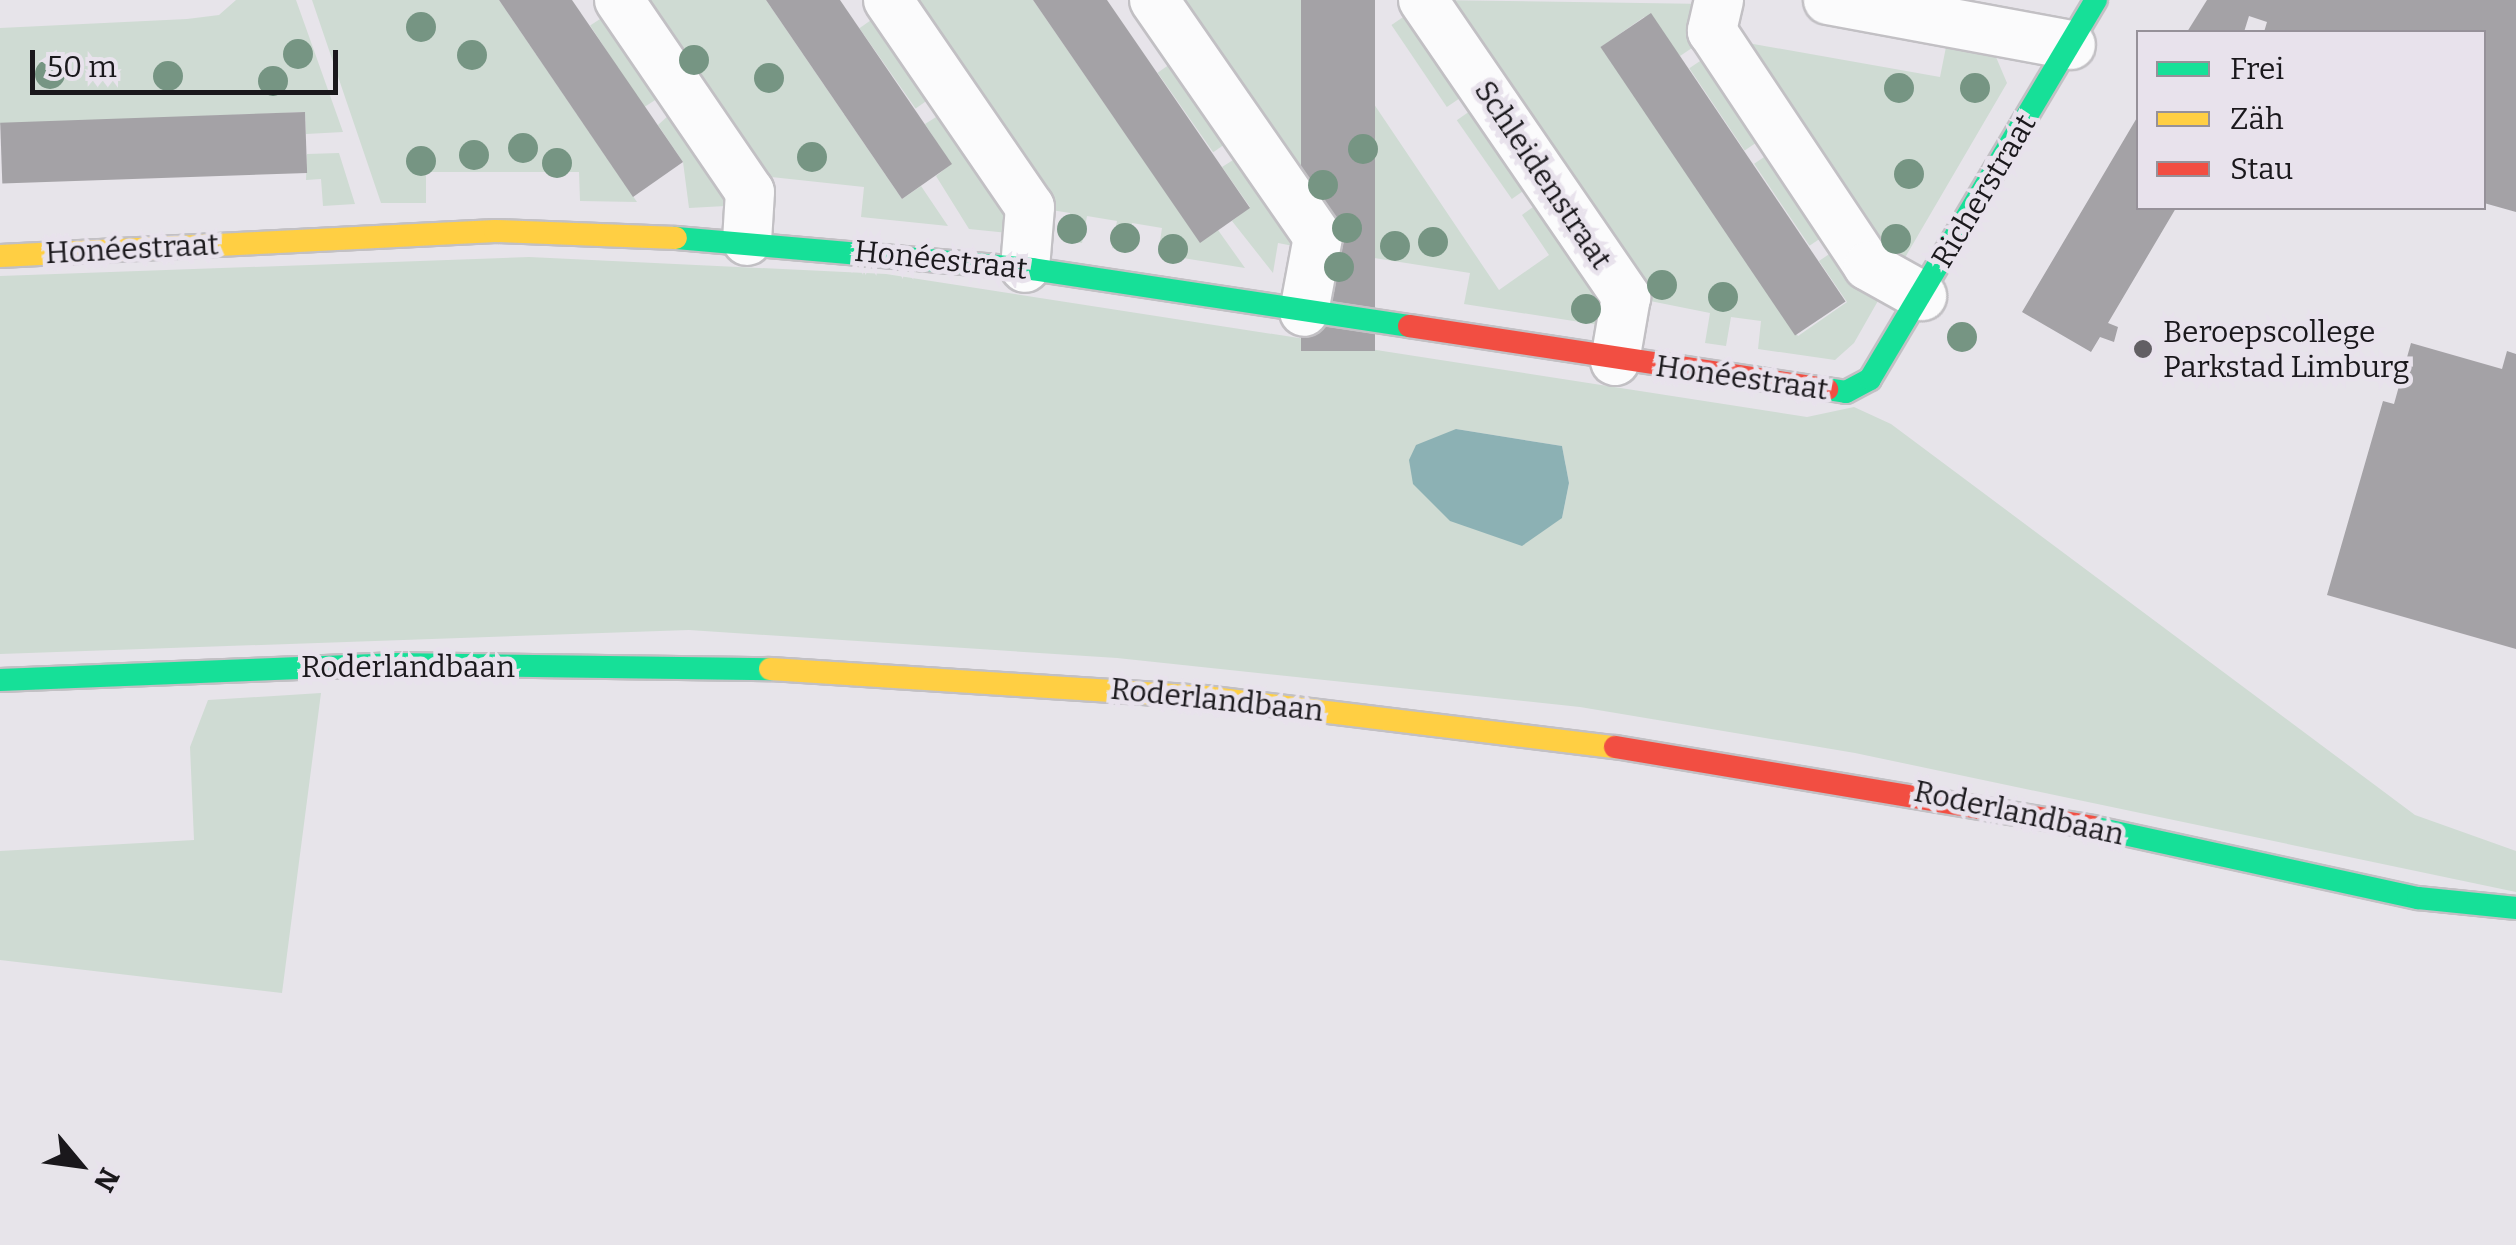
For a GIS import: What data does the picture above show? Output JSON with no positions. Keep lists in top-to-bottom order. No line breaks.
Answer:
{"streets":{"main road":["Richerstraat","Honéestraat","Roderlandbaan"],"street":["Schleidenstraat"]},"crossings":[["Schleidenstraat","Honéestraat"],["Richerstraat","Honéestraat"]],"places":["Beroepscollege Parkstad Limburg"],"legend":["Frei","Zäh","Stau"],"scale_bar":"50 m","north":"bottom right"}
